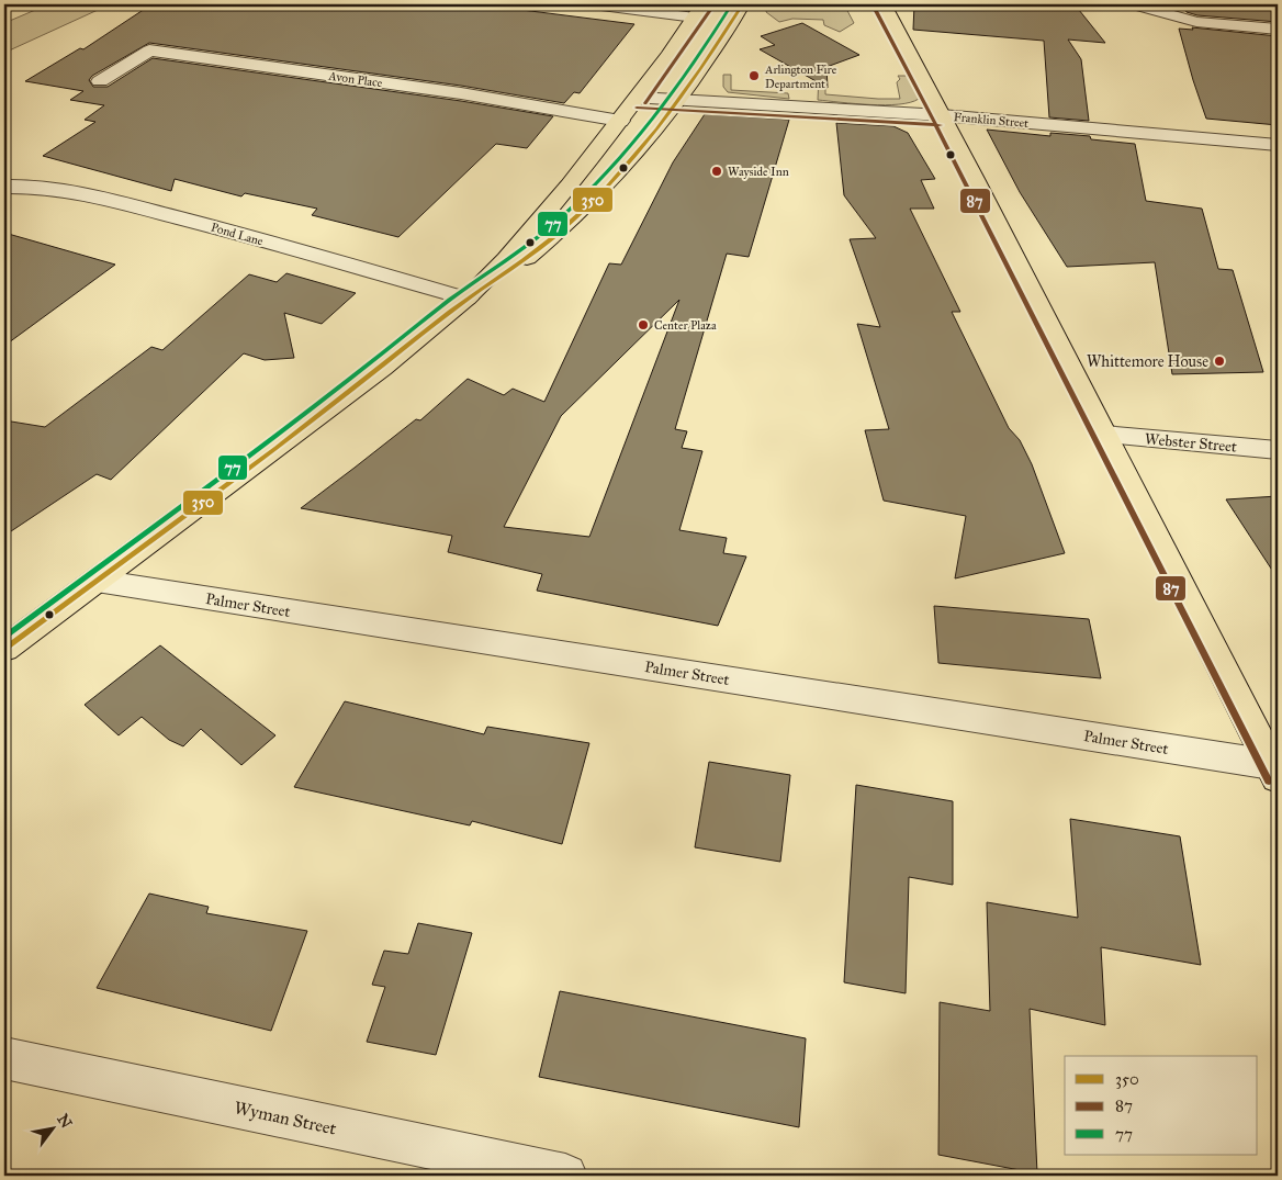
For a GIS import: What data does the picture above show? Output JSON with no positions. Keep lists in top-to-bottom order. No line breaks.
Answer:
{"streets":{"street":["Avon Place","Franklin Street","Pond Lane","Webster Street","Palmer Street","Wyman Street"]},"places":["Arlington Fire Department","Wayside Inn","Center Plaza","Whittemore House"],"lines":["transit line 350","transit line 77","transit line 87"],"legend":["350","87","77"],"north":"top right"}
